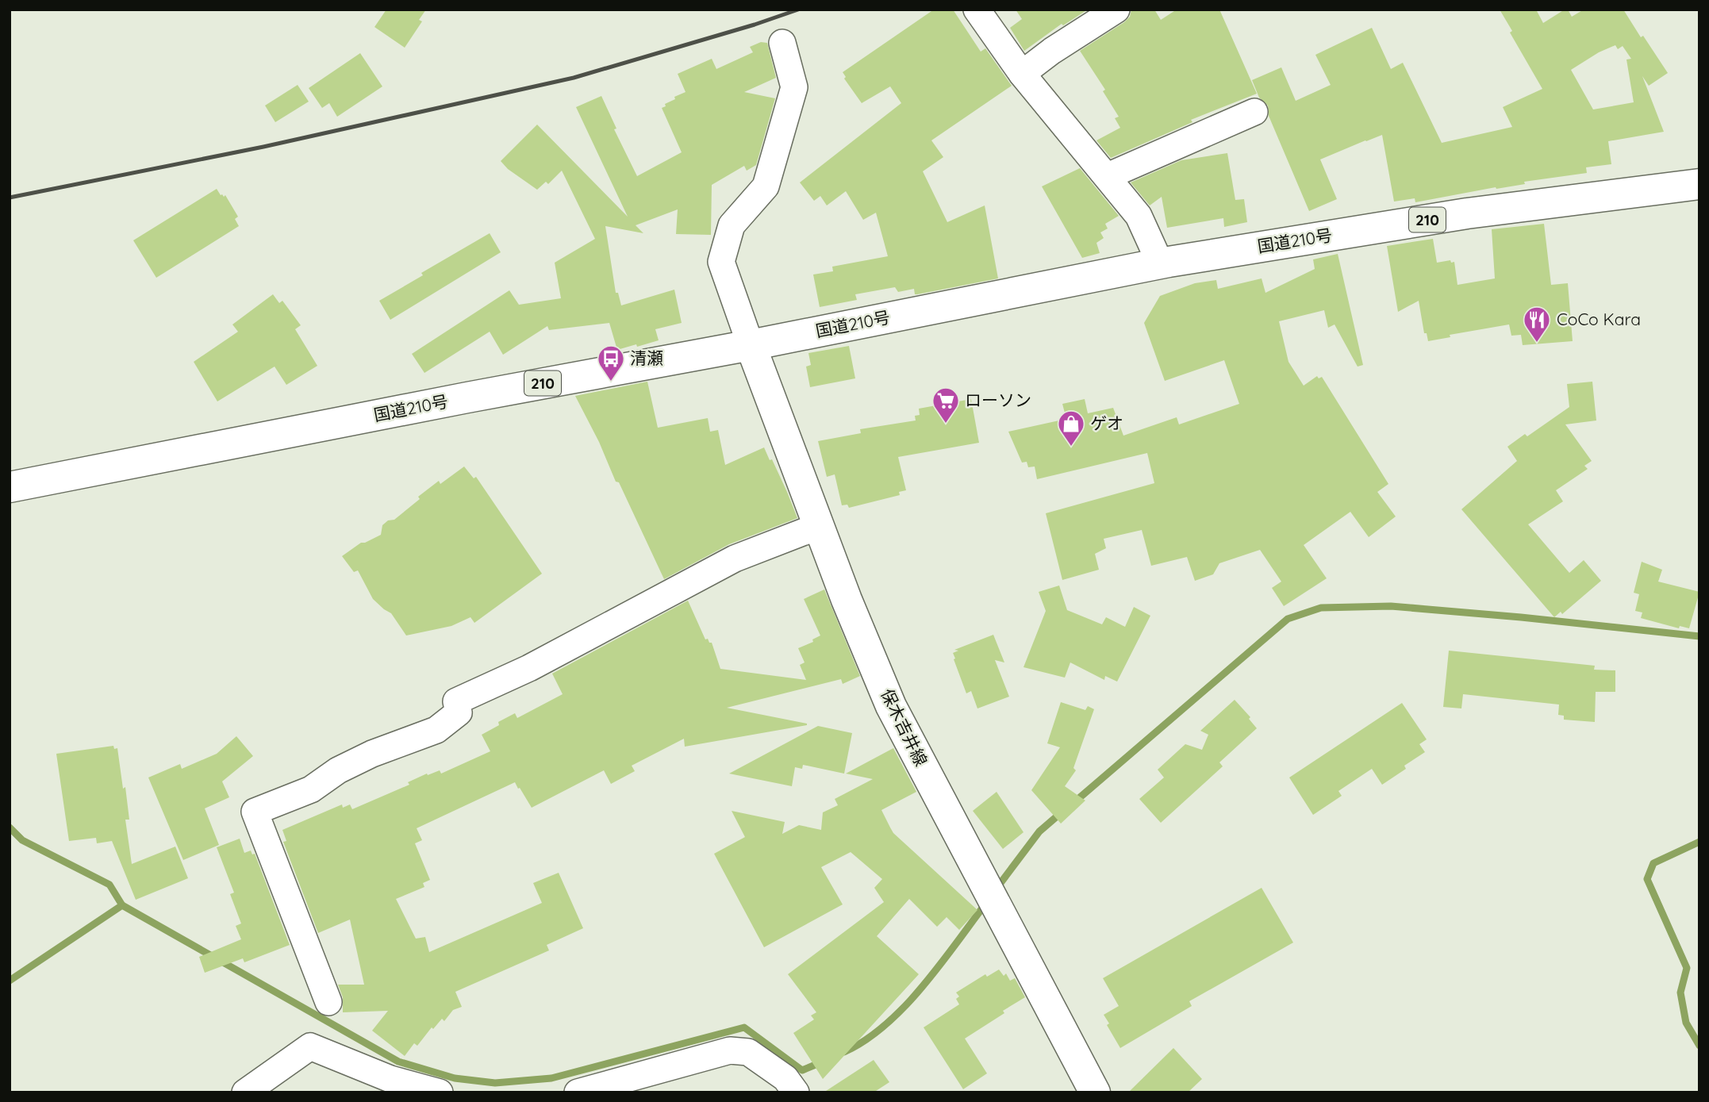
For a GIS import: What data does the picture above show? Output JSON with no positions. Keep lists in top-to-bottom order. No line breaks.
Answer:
{"streets":{"main road":["210","国道210号","保木吉井線"]},"crossings":[["国道210号","保木吉井線"]],"places":{"restaurant":["CoCo Kara"],"bus stop":["清瀬"],"supermarket":["ローソン"],"shop":["ゲオ"]}}
